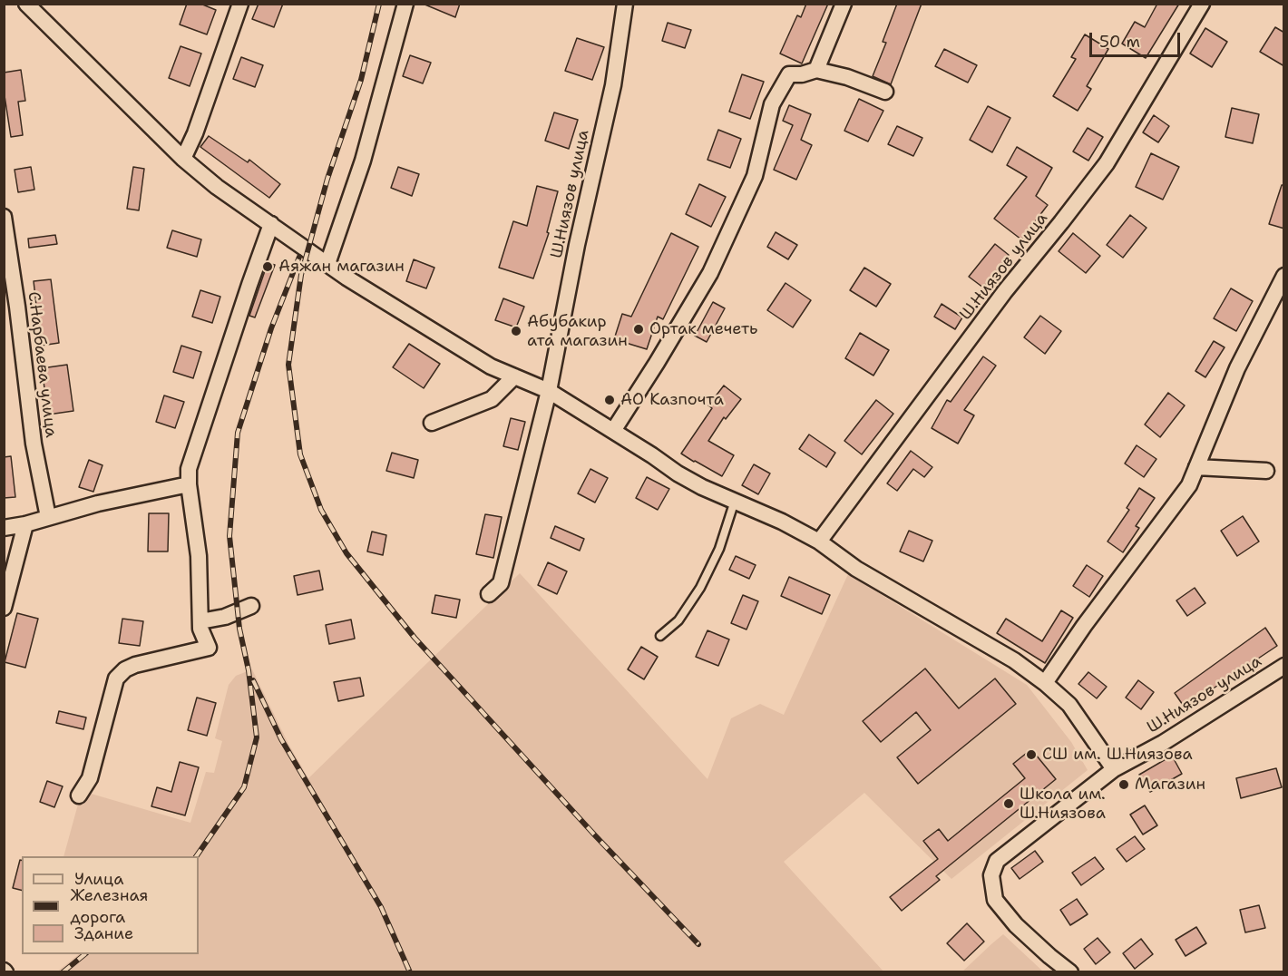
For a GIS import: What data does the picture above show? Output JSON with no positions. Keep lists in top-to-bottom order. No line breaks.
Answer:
{"streets":{"street":["Ш.Ниязов улица","С.Нарбаева улица"]},"places":["Аяжан магазин","Ортак мечеть","Абубакир ата магазин","АО Казпочта","СШ им. Ш.Ниязова","Магазин","Школа им. Ш.Ниязова"],"legend":["Улица","Железная дорога","Здание"],"scale_bar":"50 m"}
